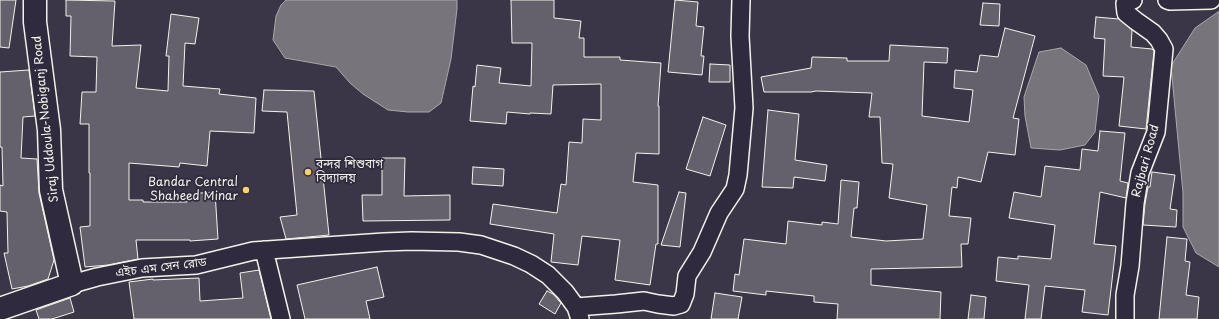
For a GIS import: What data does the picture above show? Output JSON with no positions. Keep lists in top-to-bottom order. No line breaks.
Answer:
{"streets":{"main road":["Siraj Uddoula-Nobiganj Road","এইচ এম সেন রোড"],"street":["Rajbari Road"]},"crossings":[["Siraj Uddoula-Nobiganj Road","এইচ এম সেন রোড"]],"places":["বন্দর শিশুবাগ বিদ্যালয়","Bandar Central Shaheed Minar"]}
